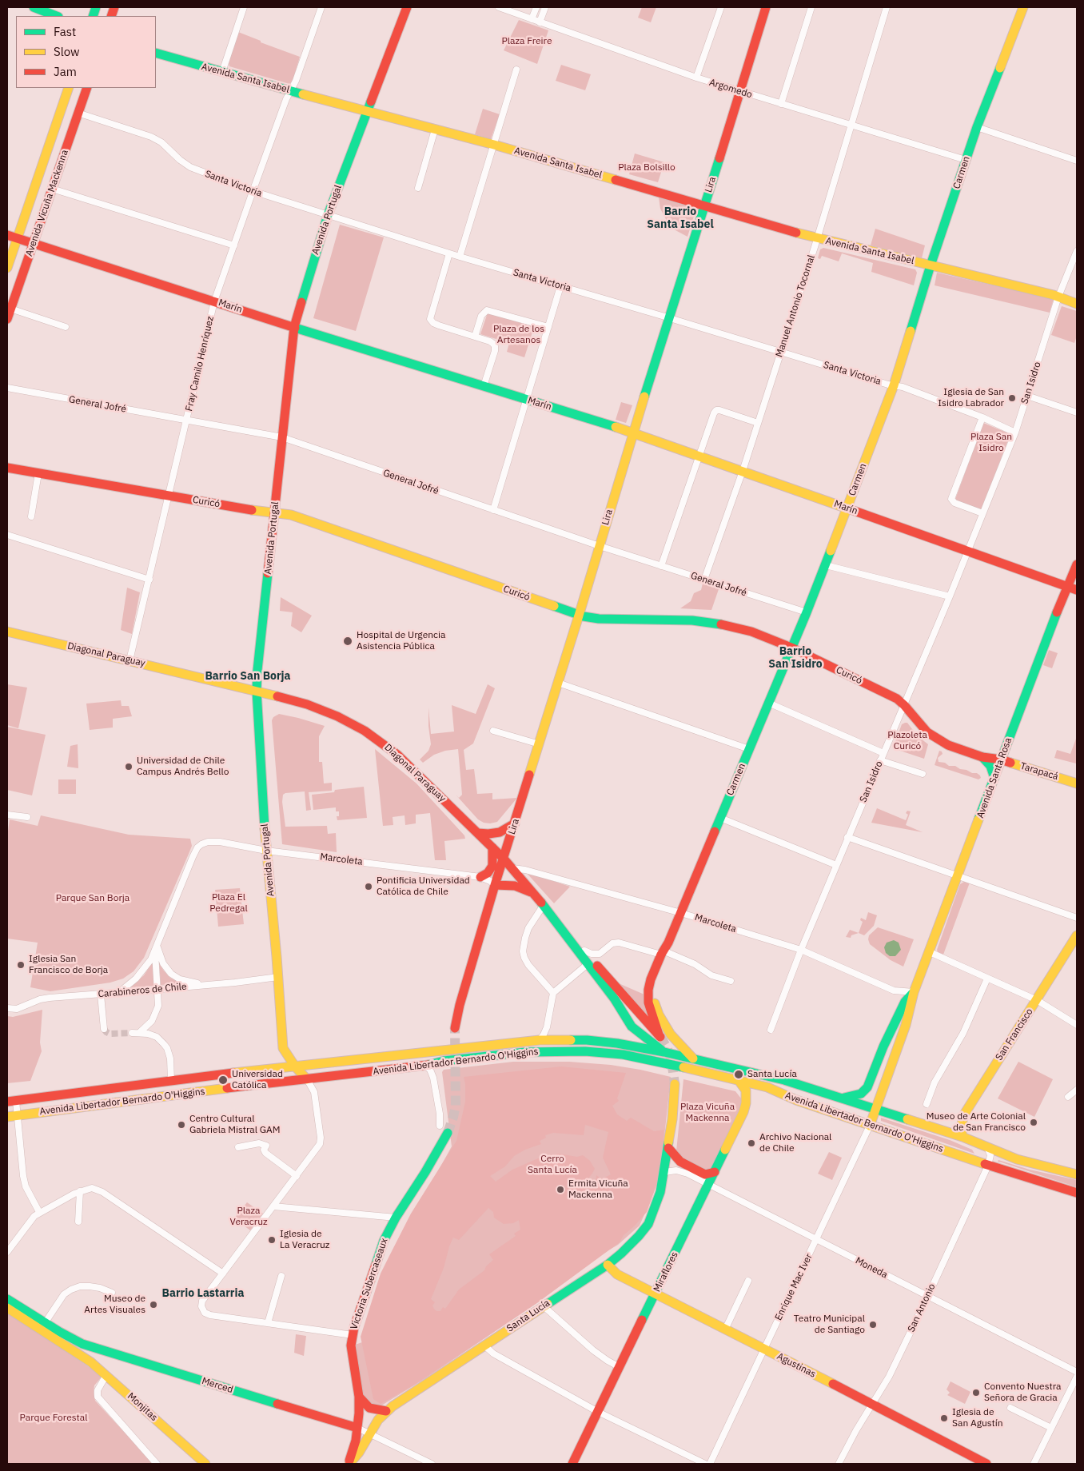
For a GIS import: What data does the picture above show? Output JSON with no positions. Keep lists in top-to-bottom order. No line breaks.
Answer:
{"streets":{"main road":["Avenida Santa Isabel","Carmen","Lira","Avenida Vicuña Mackenna","Avenida Portugal","Marín","Curicó","Diagonal Paraguay","Tarapacá","Avenida Santa Rosa","San Francisco","Avenida Libertador Bernardo O'Higgins","Miraflores","Victoria Subercaseaux","Enrique Mac Iver","Santa Lucía","Agustinas","Merced","Monjitas"],"street":["Argomedo","Santa Victoria","Manuel Antonio Tocornal","Fray Camilo Henríquez","San Isidro","General Jofré","Marcoleta","Carabineros de Chile","Moneda","San Antonio"]},"crossings":[["Avenida Santa Isabel","Carmen"],["Avenida Santa Isabel","Lira"],["Avenida Santa Isabel","Avenida Portugal"],["Avenida Santa Isabel","Manuel Antonio Tocornal"],["Avenida Santa Isabel","Fray Camilo Henríquez"],["Avenida Santa Isabel","San Isidro"],["Argomedo","Carmen"],["Argomedo","Lira"],["Argomedo","Manuel Antonio Tocornal"],["Carmen","Santa Victoria"],["Carmen","Marín"],["Carmen","General Jofré"],["Carmen","Curicó"],["Carmen","Diagonal Paraguay"],["Carmen","Marcoleta"],["Carmen","Avenida Libertador Bernardo O'Higgins"],["Santa Victoria","Lira"],["Santa Victoria","Avenida Vicuña Mackenna"],["Santa Victoria","Avenida Portugal"],["Santa Victoria","Manuel Antonio Tocornal"],["Santa Victoria","Fray Camilo Henríquez"],["Santa Victoria","San Isidro"],["Lira","Marín"],["Lira","General Jofré"],["Lira","Curicó"],["Lira","Diagonal Paraguay"],["Lira","Marcoleta"],["Avenida Vicuña Mackenna","Marín"],["Avenida Portugal","Marín"],["Avenida Portugal","General Jofré"],["Avenida Portugal","Curicó"],["Avenida Portugal","Diagonal Paraguay"],["Avenida Portugal","Marcoleta"],["Avenida Portugal","Carabineros de Chile"],["Avenida Portugal","Avenida Libertador Bernardo O'Higgins"],["Marín","Manuel Antonio Tocornal"],["Marín","Fray Camilo Henríquez"],["Marín","San Isidro"],["Marín","Avenida Santa Rosa"],["Manuel Antonio Tocornal","General Jofré"],["Fray Camilo Henríquez","General Jofré"],["Fray Camilo Henríquez","Curicó"],["Fray Camilo Henríquez","Diagonal Paraguay"],["San Isidro","Curicó"],["San Isidro","Marcoleta"],["Curicó","Tarapacá"],["Curicó","Avenida Santa Rosa"],["Diagonal Paraguay","Marcoleta"],["Diagonal Paraguay","Avenida Libertador Bernardo O'Higgins"],["Tarapacá","Avenida Santa Rosa"],["Avenida Santa Rosa","Marcoleta"],["Avenida Santa Rosa","Avenida Libertador Bernardo O'Higgins"],["Avenida Santa Rosa","Enrique Mac Iver"],["San Francisco","Avenida Libertador Bernardo O'Higgins"],["Avenida Libertador Bernardo O'Higgins","Miraflores"],["Avenida Libertador Bernardo O'Higgins","Enrique Mac Iver"],["Avenida Libertador Bernardo O'Higgins","San Antonio"],["Moneda","Miraflores"],["Moneda","Enrique Mac Iver"],["Moneda","San Antonio"],["Moneda","Santa Lucía"],["Miraflores","Agustinas"],["Victoria Subercaseaux","Santa Lucía"],["Victoria Subercaseaux","Merced"],["Enrique Mac Iver","Agustinas"],["San Antonio","Agustinas"],["Santa Lucía","Agustinas"],["Santa Lucía","Merced"],["Merced","Monjitas"]],"districts":["Barrio Santa Isabel","Barrio San Isidro","Barrio San Borja","Barrio Lastarria"],"parks":["Plaza Freire","Plaza Bolsillo","Plaza de los Artesanos","Plaza San Isidro","Plazoleta Curicó","Plaza El Pedregal","Parque San Borja","Plaza Vicuña Mackenna","Cerro Santa Lucía","Plaza Veracruz","Parque Forestal"],"places":["Iglesia de San Isidro Labrador","Hospital de Urgencia Asistencia Pública","Universidad de Chile Campus Andrés Bello","Pontificia Universidad Católica de Chile","Iglesia San Francisco de Borja","Santa Lucía","Universidad Católica","Museo de Arte Colonial de San Francisco","Centro Cultural Gabriela Mistral GAM","Archivo Nacional de Chile","Ermita Vicuña Mackenna","Iglesia de La Veracruz","Museo de Artes Visuales","Teatro Municipal de Santiago","Convento Nuestra Señora de Gracia","Iglesia de San Agustín"],"legend":["Fast","Slow","Jam"]}
